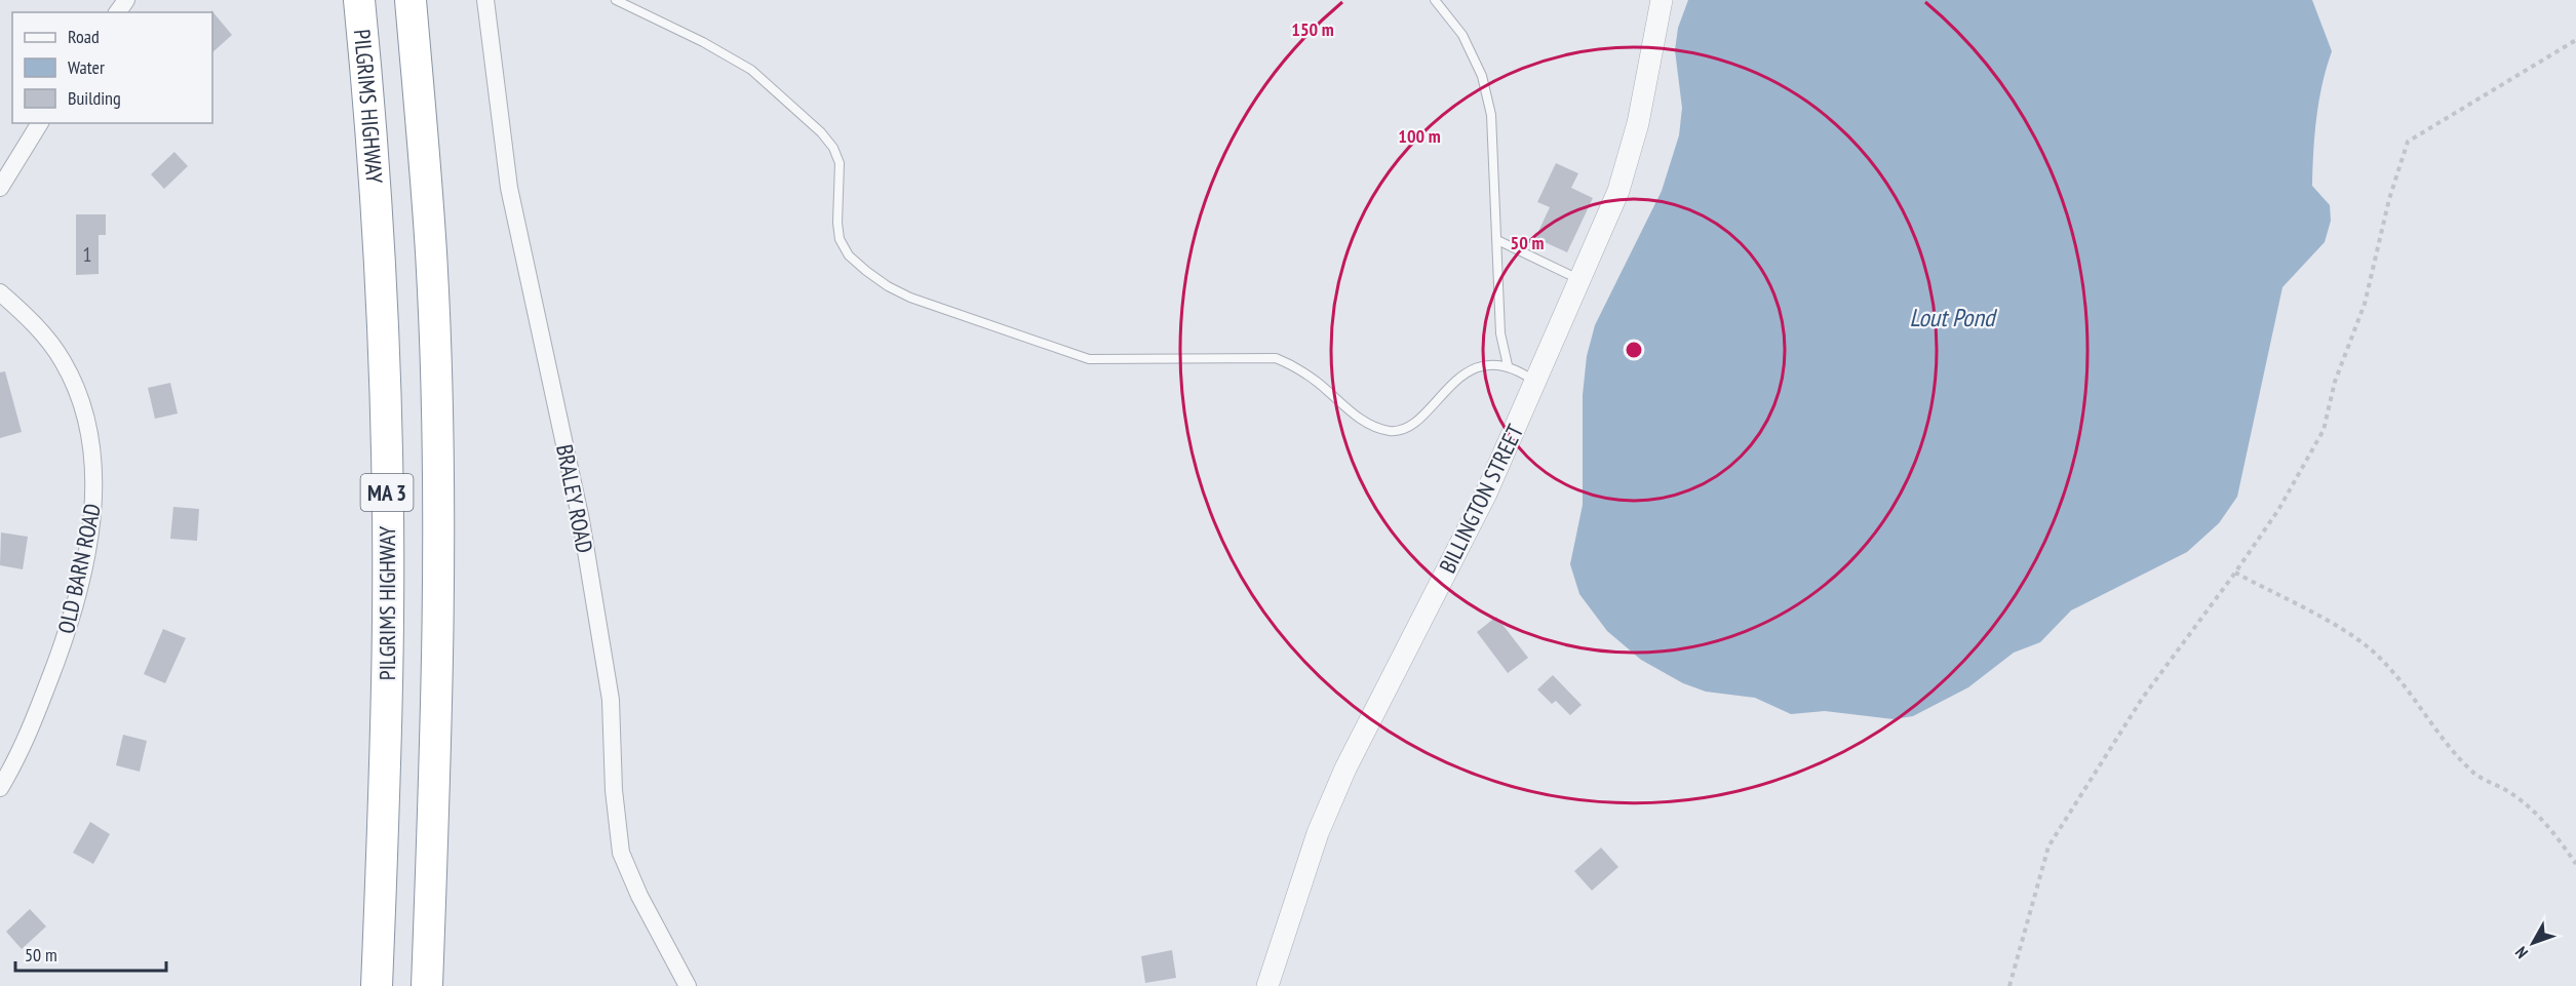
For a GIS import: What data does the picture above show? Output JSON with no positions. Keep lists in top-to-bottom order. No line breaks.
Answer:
{"streets":{"highway":["PILGRIMS HIGHWAY","MA 3"],"street":["BRALEY ROAD","BILLINGTON STREET","OLD BARN ROAD"]},"water":["Lout Pond"],"house_numbers":["1"],"legend":["Road","Water","Building"],"scale_bar":"50 m","north":"bottom left","rings":["150 m","100 m","50 m"]}
